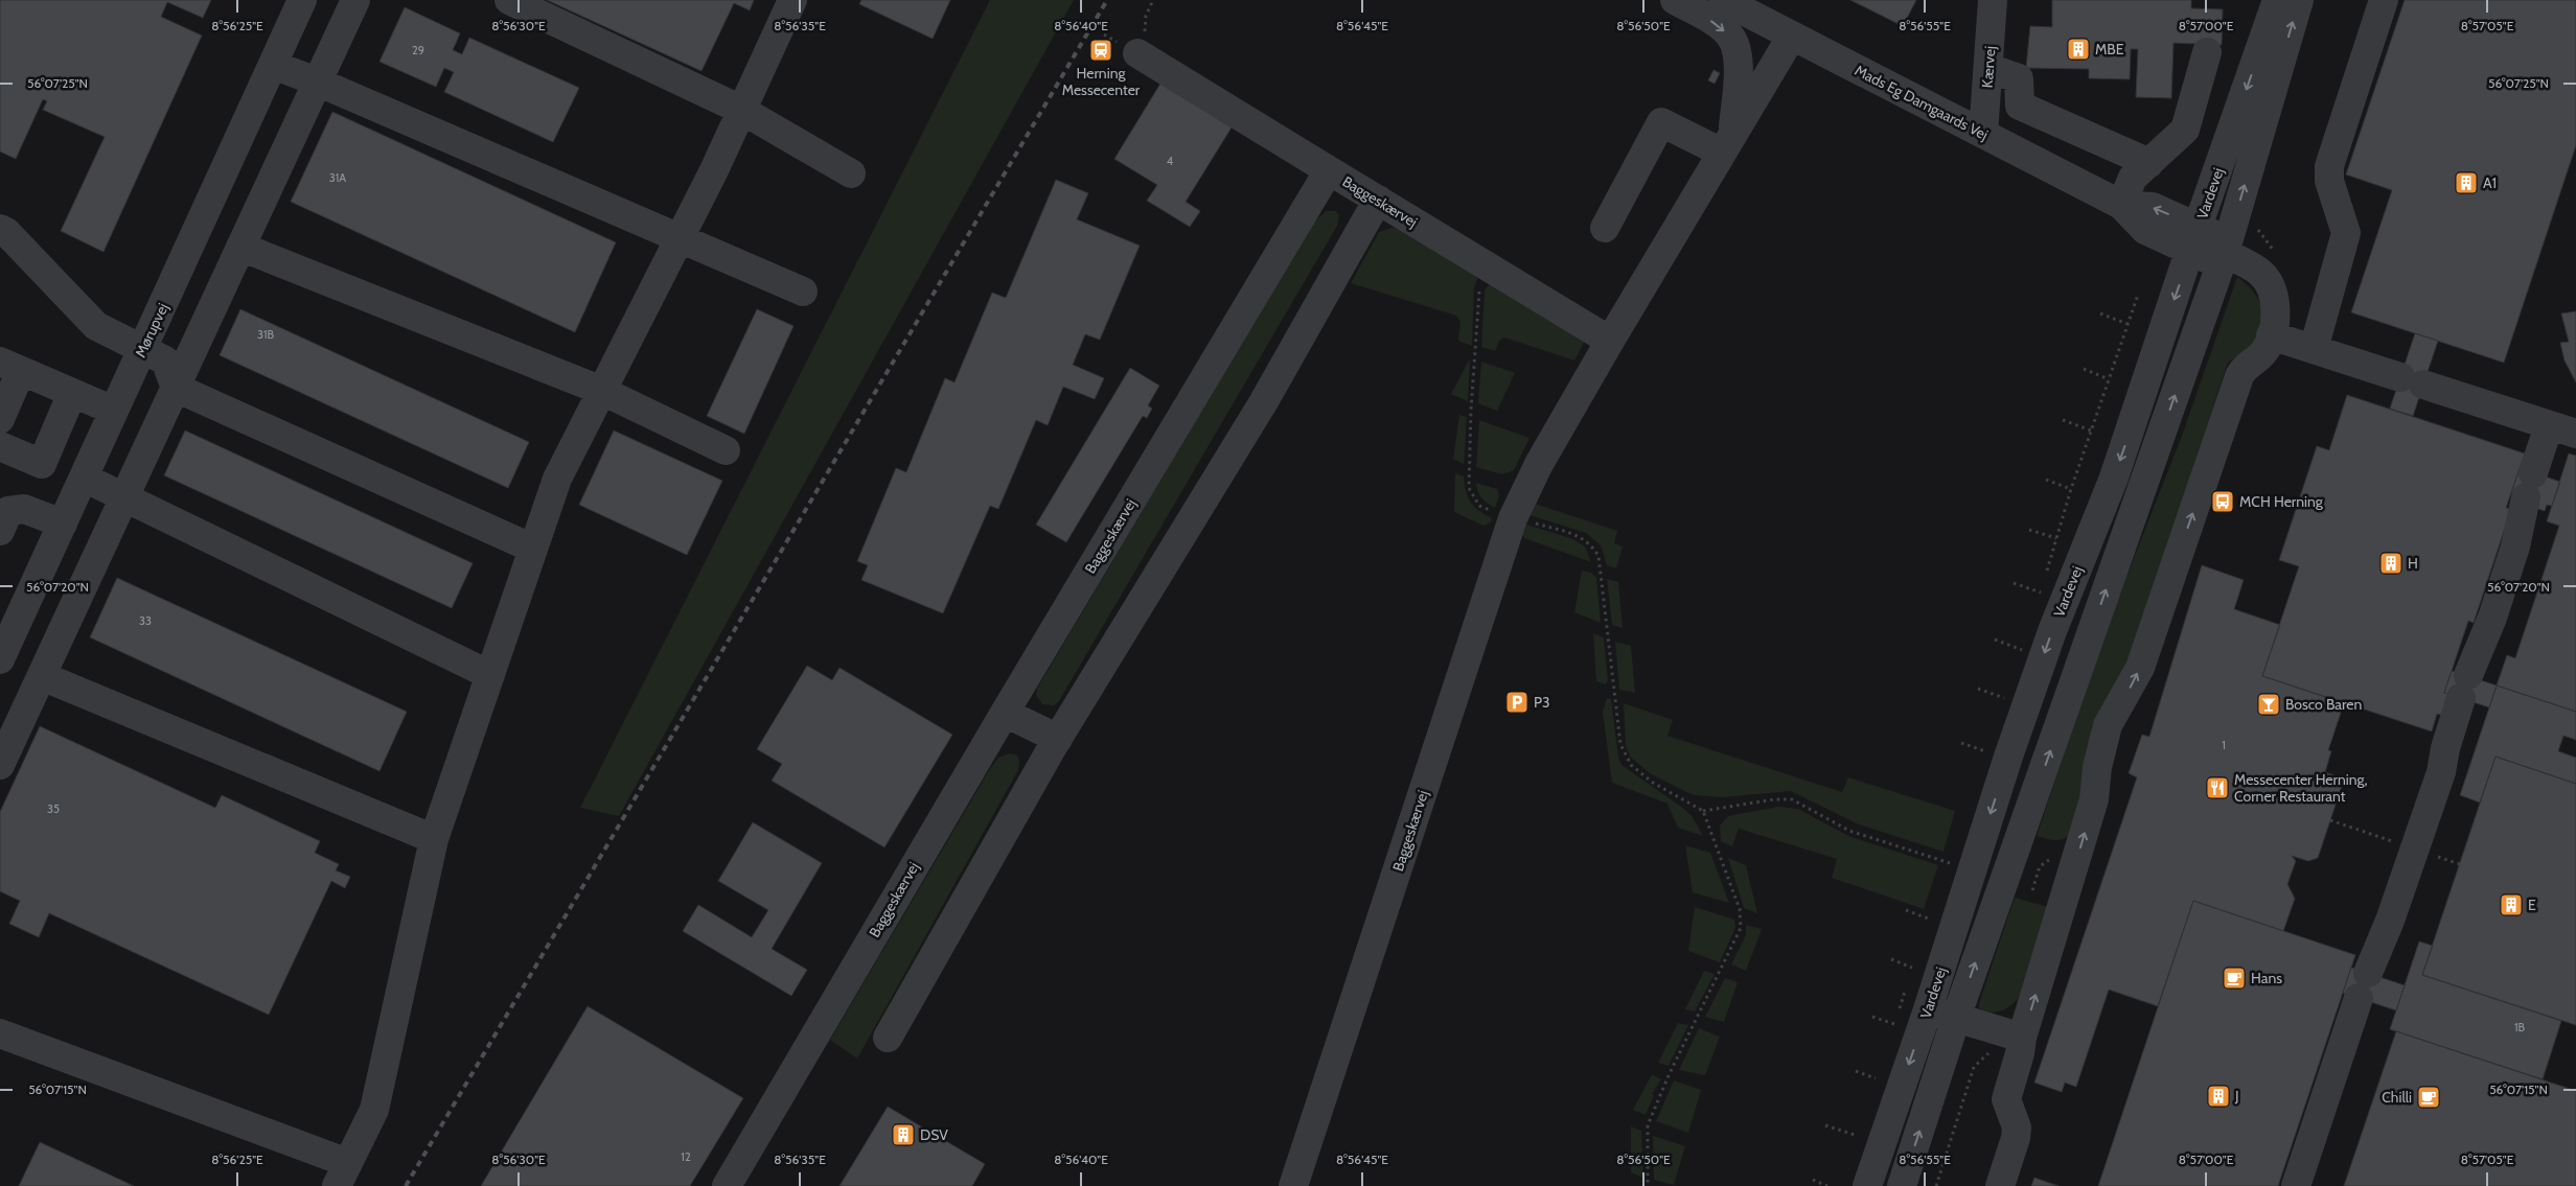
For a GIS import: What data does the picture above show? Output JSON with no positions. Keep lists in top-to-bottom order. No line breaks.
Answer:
{"streets":{"street":["Kærvej","Mads Eg Damgaards Vej","Vardevej","Baggeskærvej","Mørupvej"]},"crossings":[["Kærvej","Mads Eg Damgaards Vej"],["Mads Eg Damgaards Vej","Vardevej"],["Mads Eg Damgaards Vej","Baggeskærvej"]],"one_way":["Mads Eg Damgaards Vej"],"places":{"building":["MBE","A1","H","E","J","DSV"],"station":["Herning Messecenter"],"bus stop":["MCH Herning"],"parking":["P3"],"bar":["Bosco Baren"],"restaurant":["Messecenter Herning, Corner Restaurant"],"cafe":["Hans","Chilli"]},"house_numbers":["29","4","31A","31B","33","1","35","1B","12"],"coordinates":["8°56'25\"E","8°56'30\"E","8°56'35\"E","8°56'40\"E","8°56'45\"E","8°56'50\"E","8°56'55\"E","8°57'00\"E","8°57'05\"E","56°07'25\"N","56°07'20\"N","56°07'15\"N"]}
